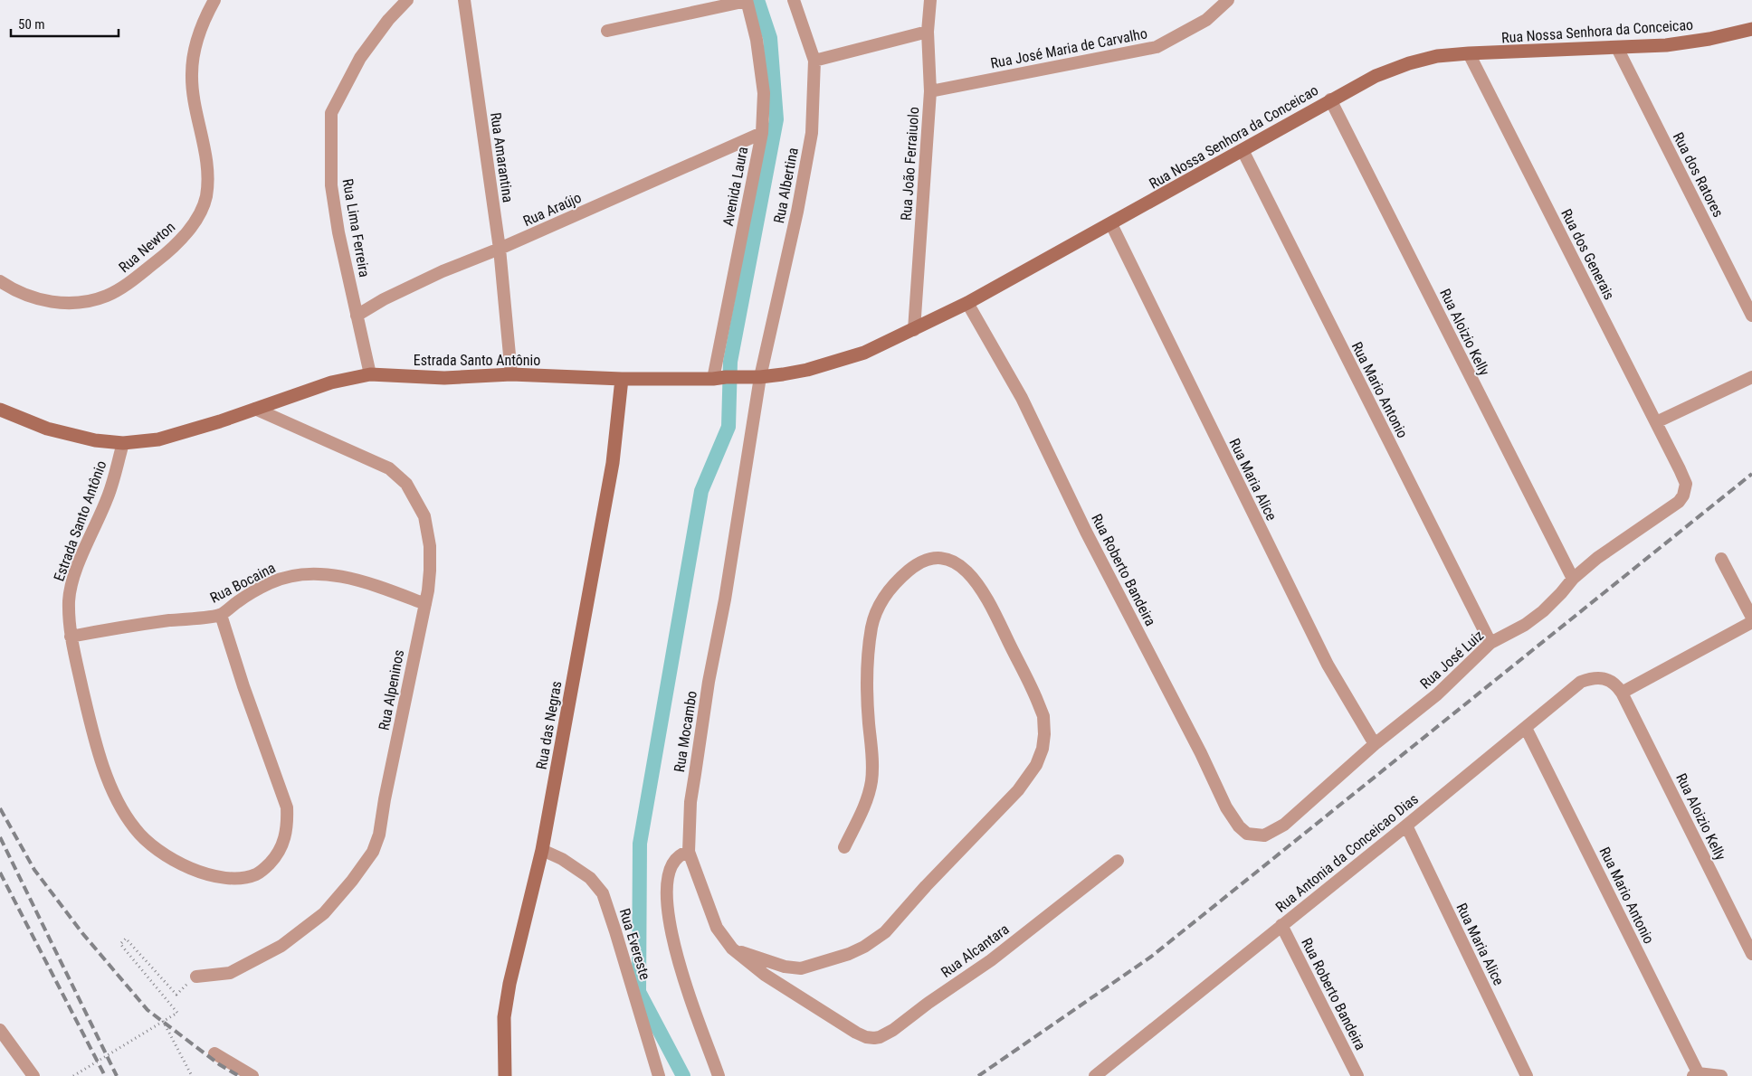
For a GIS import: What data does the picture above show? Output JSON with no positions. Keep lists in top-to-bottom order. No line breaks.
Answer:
{"streets":{"main road":["Rua Nossa Senhora da Conceicao","Estrada Santo Antônio","Rua das Negras"],"street":["Rua José Maria de Carvalho","Rua Amarantina","Rua João Ferraiuolo","Rua dos Ratores","Rua Albertina","Avenida Laura","Rua Araújo","Rua Lima Ferreira","Rua Newton","Rua dos Generais","Rua Aloizio Kelly","Rua Mario Antonio","Rua Maria Alice","Rua Roberto Bandeira","Rua Bocaina","Rua José Luiz","Rua Alpeninos","Rua Mocambo","Rua Antonia da Conceicao Dias","Rua Evereste","Rua Alcantara"]},"crossings":[["Rua Nossa Senhora da Conceicao","Rua João Ferraiuolo"],["Rua Nossa Senhora da Conceicao","Rua dos Ratores"],["Rua Nossa Senhora da Conceicao","Rua Albertina"],["Rua Nossa Senhora da Conceicao","Rua dos Generais"],["Rua Nossa Senhora da Conceicao","Rua Aloizio Kelly"],["Rua Nossa Senhora da Conceicao","Estrada Santo Antônio"],["Rua Nossa Senhora da Conceicao","Rua Mario Antonio"],["Rua Nossa Senhora da Conceicao","Rua Maria Alice"],["Rua Nossa Senhora da Conceicao","Rua Roberto Bandeira"],["Rua Nossa Senhora da Conceicao","Rua Mocambo"],["Rua José Maria de Carvalho","Rua João Ferraiuolo"],["Rua Amarantina","Rua Araújo"],["Rua Amarantina","Estrada Santo Antônio"],["Rua Albertina","Estrada Santo Antônio"],["Rua Albertina","Rua Mocambo"],["Avenida Laura","Rua Araújo"],["Avenida Laura","Estrada Santo Antônio"],["Rua Araújo","Rua Lima Ferreira"],["Rua Lima Ferreira","Estrada Santo Antônio"],["Rua dos Generais","Rua José Luiz"],["Rua Aloizio Kelly","Rua José Luiz"],["Rua Aloizio Kelly","Rua Antonia da Conceicao Dias"],["Estrada Santo Antônio","Rua Bocaina"],["Estrada Santo Antônio","Rua Alpeninos"],["Estrada Santo Antônio","Rua das Negras"],["Estrada Santo Antônio","Rua Mocambo"],["Rua Mario Antonio","Rua José Luiz"],["Rua Mario Antonio","Rua Antonia da Conceicao Dias"],["Rua Maria Alice","Rua José Luiz"],["Rua Maria Alice","Rua Antonia da Conceicao Dias"],["Rua Roberto Bandeira","Rua José Luiz"],["Rua Roberto Bandeira","Rua Antonia da Conceicao Dias"],["Rua Bocaina","Rua Alpeninos"],["Rua das Negras","Rua Evereste"],["Rua Mocambo","Rua Alcantara"]],"scale_bar":"50 m"}
